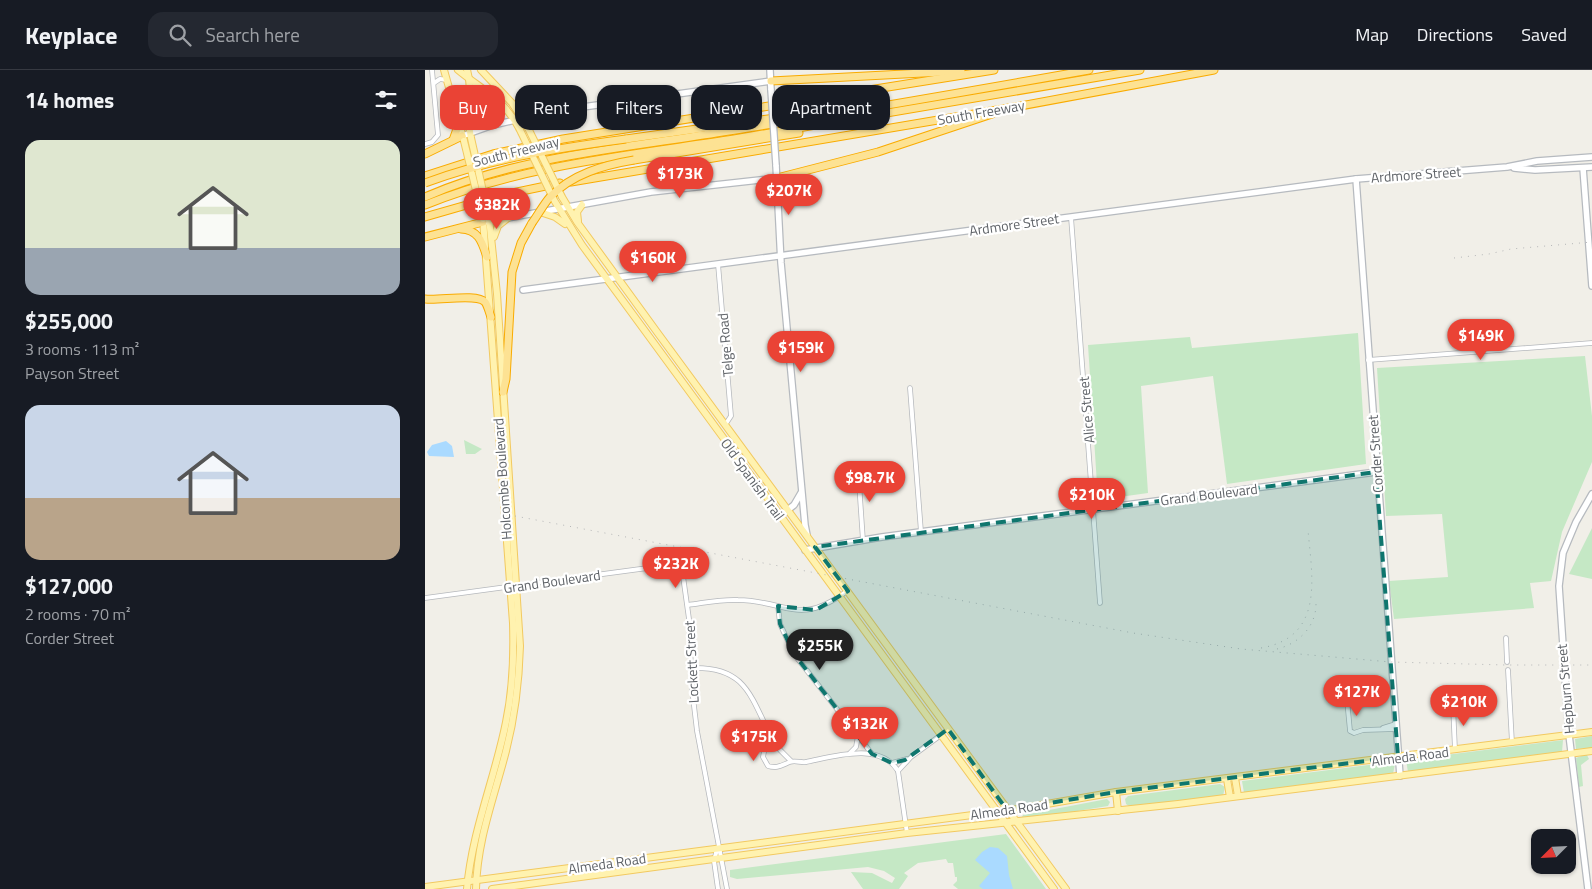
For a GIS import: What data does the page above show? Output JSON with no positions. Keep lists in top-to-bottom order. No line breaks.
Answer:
{"streets":{"highway":["South Freeway"],"main road":["Holcombe Boulevard","Old Spanish Trail","Almeda Road"],"street":["Ardmore Street","Telge Road","Alice Street","Corder Street","Grand Boulevard","Lockett Street","Hepburn Street"]},"crossings":[["Ardmore Street","Telge Road"],["Ardmore Street","Alice Street"],["Ardmore Street","Corder Street"],["Ardmore Street","Old Spanish Trail"],["Telge Road","Old Spanish Trail"],["Alice Street","Grand Boulevard"],["Corder Street","Grand Boulevard"],["Corder Street","Almeda Road"],["Holcombe Boulevard","Old Spanish Trail"],["Holcombe Boulevard","Grand Boulevard"],["Holcombe Boulevard","Almeda Road"],["Old Spanish Trail","Grand Boulevard"],["Old Spanish Trail","Almeda Road"],["Grand Boulevard","Lockett Street"],["Lockett Street","Almeda Road"],["Hepburn Street","Almeda Road"]],"north":"bottom left","page":{"header":"Keyplace","search":"Search here","nav":["Map","Directions","Saved"],"heading":"14 homes","chip":["Buy","Rent","Filters","New","Apartment"],"list":[{"name":"$255,000","note":"3 rooms · 113 m² · Payson Street"},{"name":"$127,000","note":"2 rooms · 70 m² · Corder Street"}],"price":["$173K","$207K","$382K","$160K","$149K","$159K","$98.7K","$210K","$232K","$255K","$127K","$210K","$132K","$175K"]}}
